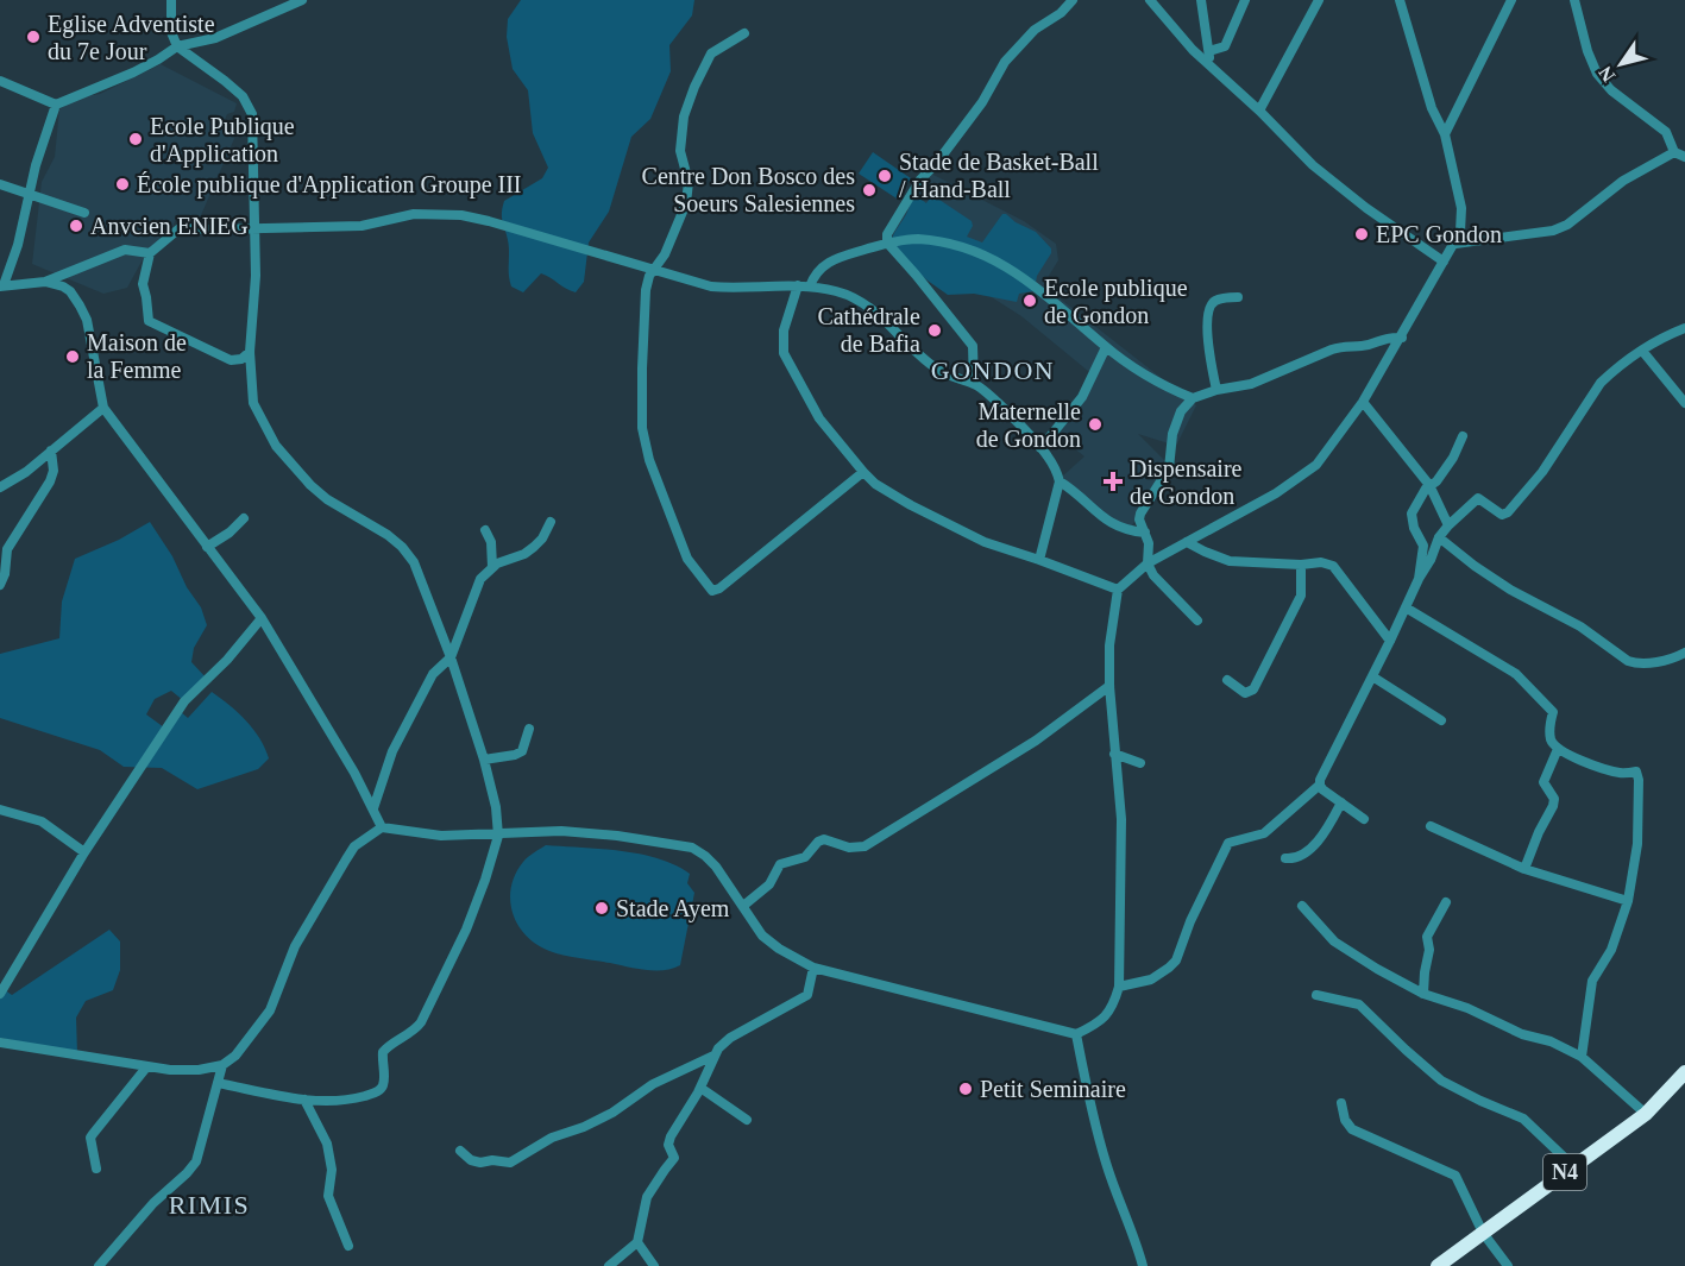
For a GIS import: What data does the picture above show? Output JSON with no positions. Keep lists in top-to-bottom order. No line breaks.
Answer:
{"streets":{"highway":["N4"]},"districts":["GONDON","RIMIS"],"places":{"other":["Eglise Adventiste du 7e Jour","Ecole Publique d'Application","Stade de Basket-Ball / Hand-Ball","École publique d'Application Groupe III","Centre Don Bosco des Soeurs Salesiennes","Anvcien ENIEG","EPC Gondon","Ecole publique de Gondon","Cathédrale de Bafia","Maison de la Femme","Maternelle de Gondon","Stade Ayem","Petit Seminaire"],"health":["Dispensaire de Gondon"]},"north":"bottom left"}
